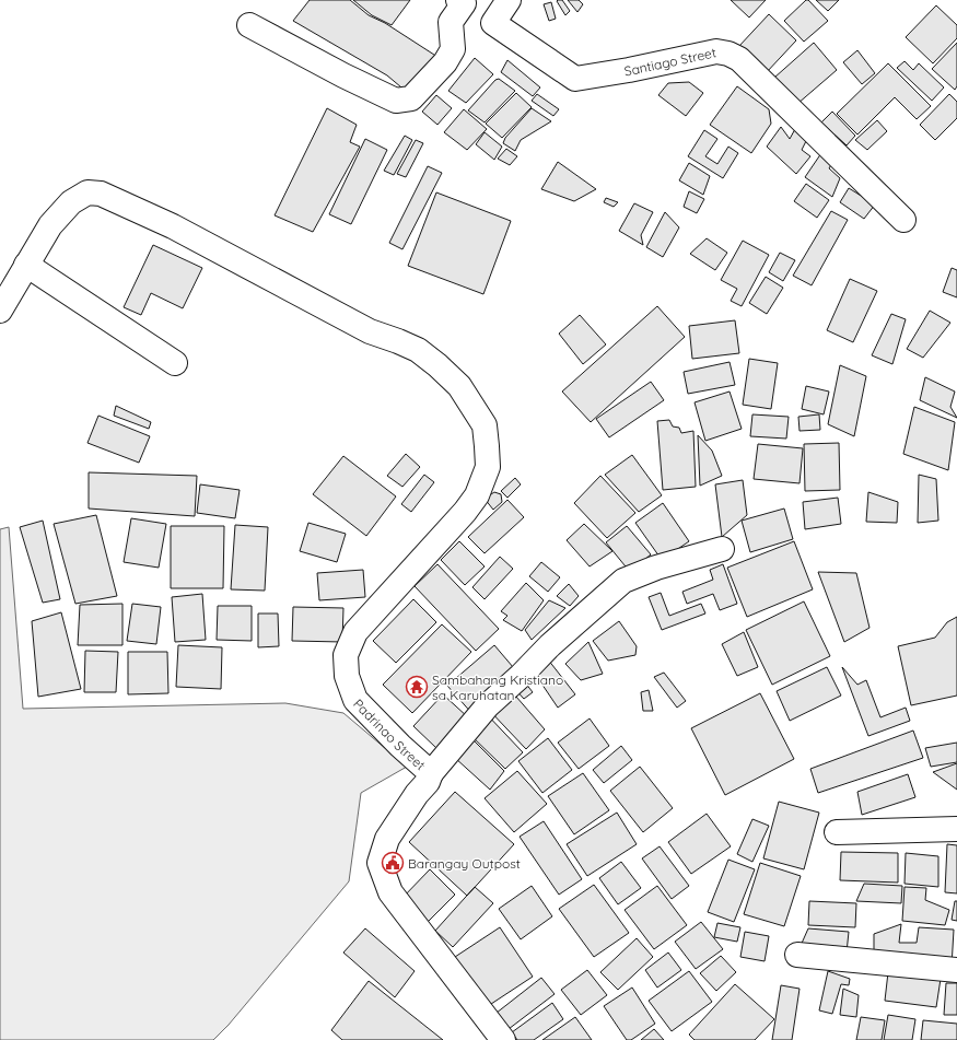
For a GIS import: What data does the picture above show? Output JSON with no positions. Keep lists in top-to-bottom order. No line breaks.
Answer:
{"streets":{"street":["Santiago Street","Padrinao Street"]},"places":{"temple":["Sambahang Kristiano sa Karuhatan"],"public building":["Barangay Outpost"]}}
